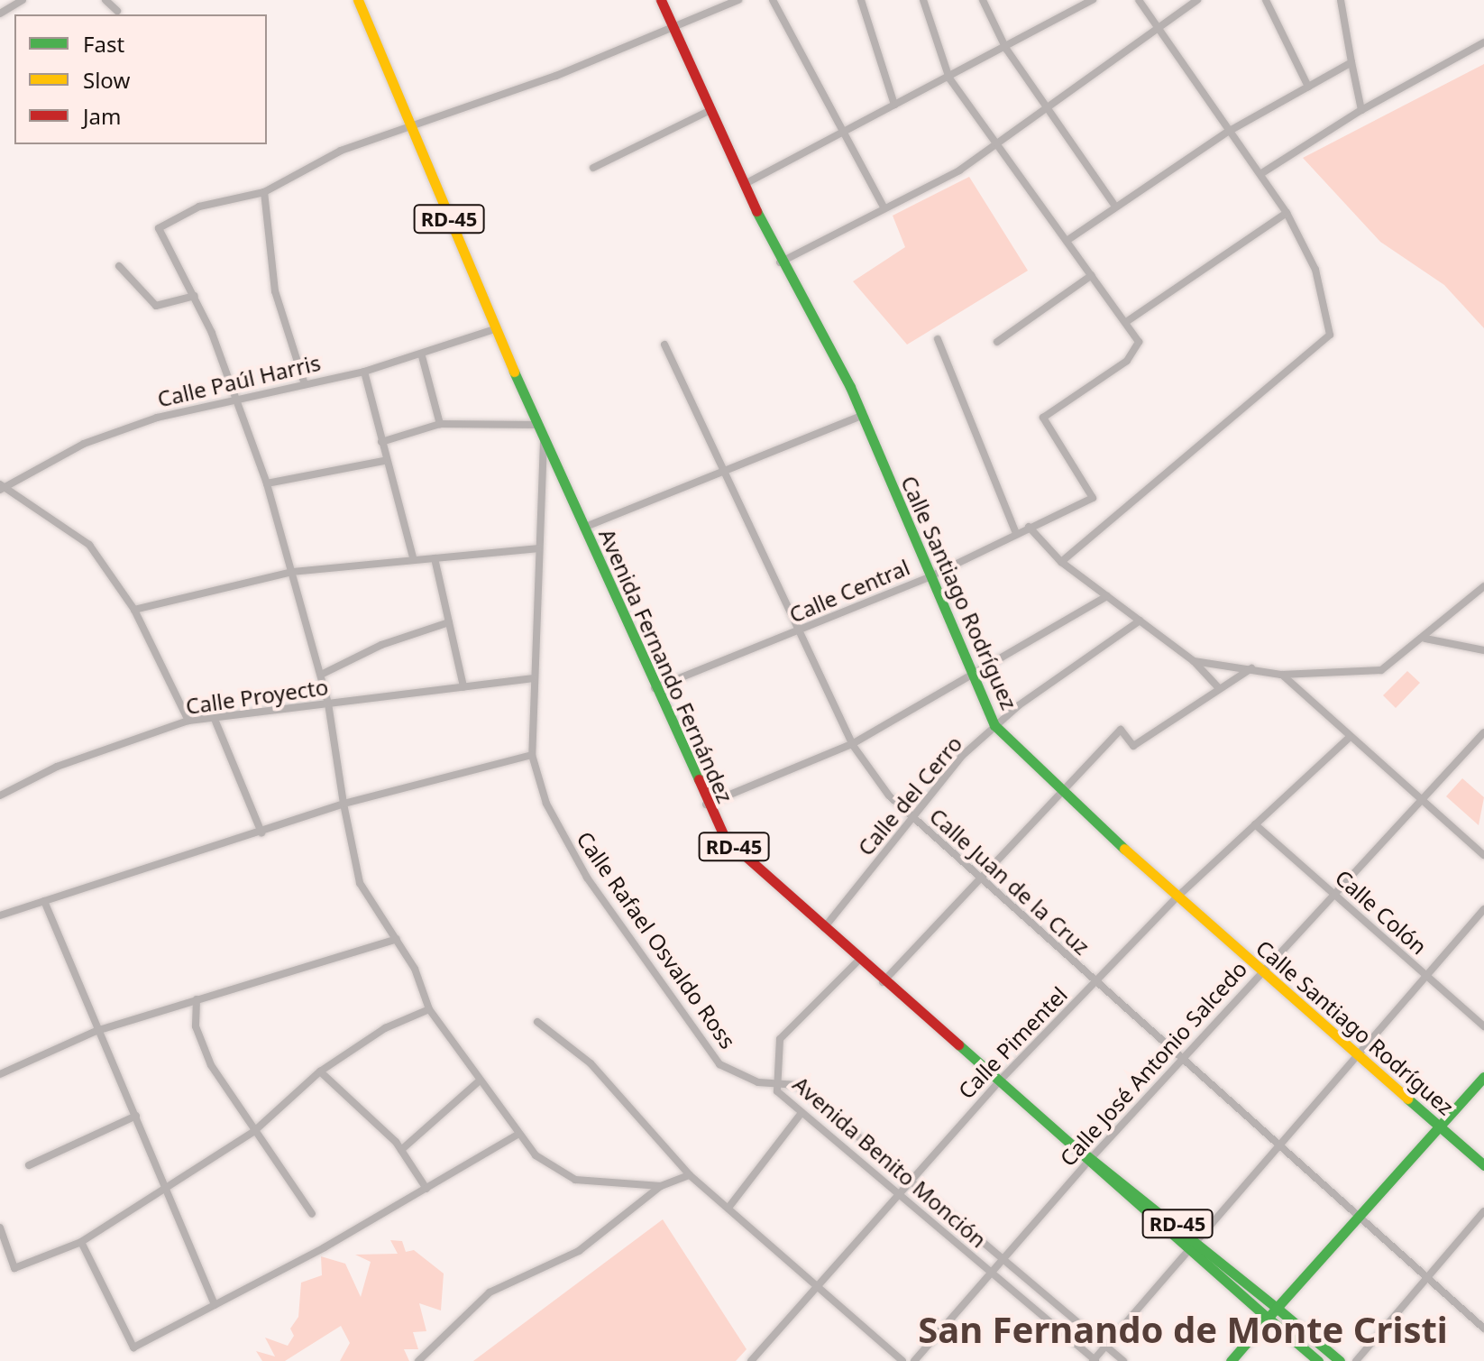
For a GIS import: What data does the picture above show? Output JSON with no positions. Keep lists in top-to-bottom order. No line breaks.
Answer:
{"streets":{"main road":["RD-45","Calle Santiago Rodríguez","Avenida Fernando Fernández"],"street":["Calle Paúl Harris","Calle Central","Calle Proyecto","Calle del Cerro","Calle Juan de la Cruz","Calle Colón","Calle Rafael Osvaldo Ross","Calle Pimentel","Calle José Antonio Salcedo","Avenida Benito Monción"]},"crossings":[["RD-45","Calle Paúl Harris"],["RD-45","Avenida Fernando Fernández"],["RD-45","Calle Rafael Osvaldo Ross"],["Calle Central","Calle Santiago Rodríguez"],["Calle Central","Avenida Fernando Fernández"],["Calle Central","Calle Juan de la Cruz"],["Calle Santiago Rodríguez","Calle del Cerro"],["Calle Santiago Rodríguez","Calle Pimentel"],["Calle Santiago Rodríguez","Calle José Antonio Salcedo"],["Avenida Fernando Fernández","Calle del Cerro"],["Avenida Fernando Fernández","Calle Rafael Osvaldo Ross"],["Avenida Fernando Fernández","Calle Pimentel"],["Avenida Fernando Fernández","Calle José Antonio Salcedo"],["Calle Proyecto","Calle Rafael Osvaldo Ross"],["Calle del Cerro","Calle Juan de la Cruz"],["Calle Juan de la Cruz","Calle Pimentel"],["Calle Juan de la Cruz","Calle José Antonio Salcedo"],["Calle Colón","Calle Pimentel"],["Calle Colón","Calle José Antonio Salcedo"],["Calle Rafael Osvaldo Ross","Avenida Benito Monción"],["Calle Pimentel","Avenida Benito Monción"],["Calle José Antonio Salcedo","Avenida Benito Monción"]],"districts":["San Fernando de Monte Cristi"],"legend":["Fast","Slow","Jam"]}
